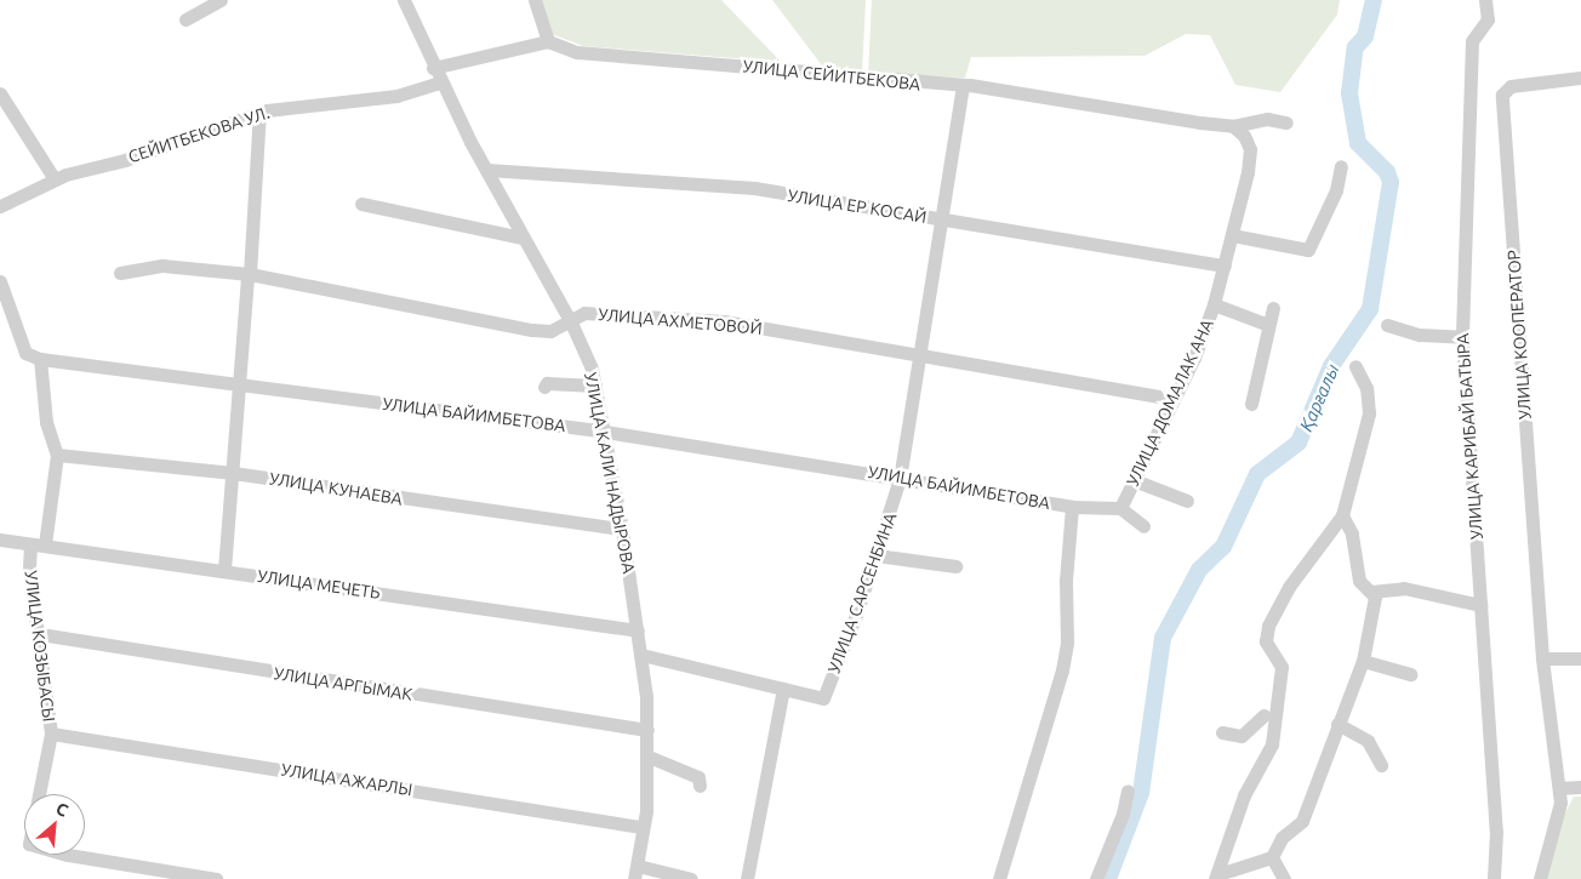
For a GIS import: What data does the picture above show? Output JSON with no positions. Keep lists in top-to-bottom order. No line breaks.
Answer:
{"streets":{"street":["УЛИЦА СЕЙИТБЕКОВА","СЕЙИТБЕКОВА УЛ.","УЛИЦА ЕР КОСАЙ","УЛИЦА АХМЕТОВОЙ","УЛИЦА КООПЕРАТОР","УЛИЦА ДОМАЛАК АНА","УЛИЦА БАЙИМБЕТОВА","УЛИЦА КАРИБАЙ БАТЫРА","УЛИЦА КАЛИ НАДЫРОВА","УЛИЦА КУНАЕВА","УЛИЦА МЕЧЕТЬ","УЛИЦА САРСЕНБИНА","УЛИЦА КОЗЫБАСЫ","УЛИЦА АРГЫМАК","УЛИЦА АЖАРЛЫ"]},"crossings":[["УЛИЦА СЕЙИТБЕКОВА","УЛИЦА ДОМАЛАК АНА"],["УЛИЦА СЕЙИТБЕКОВА","УЛИЦА САРСЕНБИНА"],["СЕЙИТБЕКОВА УЛ.","УЛИЦА КАЛИ НАДЫРОВА"],["УЛИЦА ЕР КОСАЙ","УЛИЦА ДОМАЛАК АНА"],["УЛИЦА ЕР КОСАЙ","УЛИЦА КАЛИ НАДЫРОВА"],["УЛИЦА ЕР КОСАЙ","УЛИЦА САРСЕНБИНА"],["УЛИЦА АХМЕТОВОЙ","УЛИЦА ДОМАЛАК АНА"],["УЛИЦА АХМЕТОВОЙ","УЛИЦА КАЛИ НАДЫРОВА"],["УЛИЦА АХМЕТОВОЙ","УЛИЦА САРСЕНБИНА"],["УЛИЦА БАЙИМБЕТОВА","УЛИЦА КАЛИ НАДЫРОВА"],["УЛИЦА БАЙИМБЕТОВА","УЛИЦА САРСЕНБИНА"],["УЛИЦА КАЛИ НАДЫРОВА","УЛИЦА КУНАЕВА"],["УЛИЦА КАЛИ НАДЫРОВА","УЛИЦА МЕЧЕТЬ"],["УЛИЦА КАЛИ НАДЫРОВА","УЛИЦА САРСЕНБИНА"],["УЛИЦА КАЛИ НАДЫРОВА","УЛИЦА АРГЫМАК"],["УЛИЦА КАЛИ НАДЫРОВА","УЛИЦА АЖАРЛЫ"],["УЛИЦА МЕЧЕТЬ","УЛИЦА КОЗЫБАСЫ"],["УЛИЦА КОЗЫБАСЫ","УЛИЦА АРГЫМАК"],["УЛИЦА КОЗЫБАСЫ","УЛИЦА АЖАРЛЫ"]],"water":["Қарғалы"],"north":"top right"}
